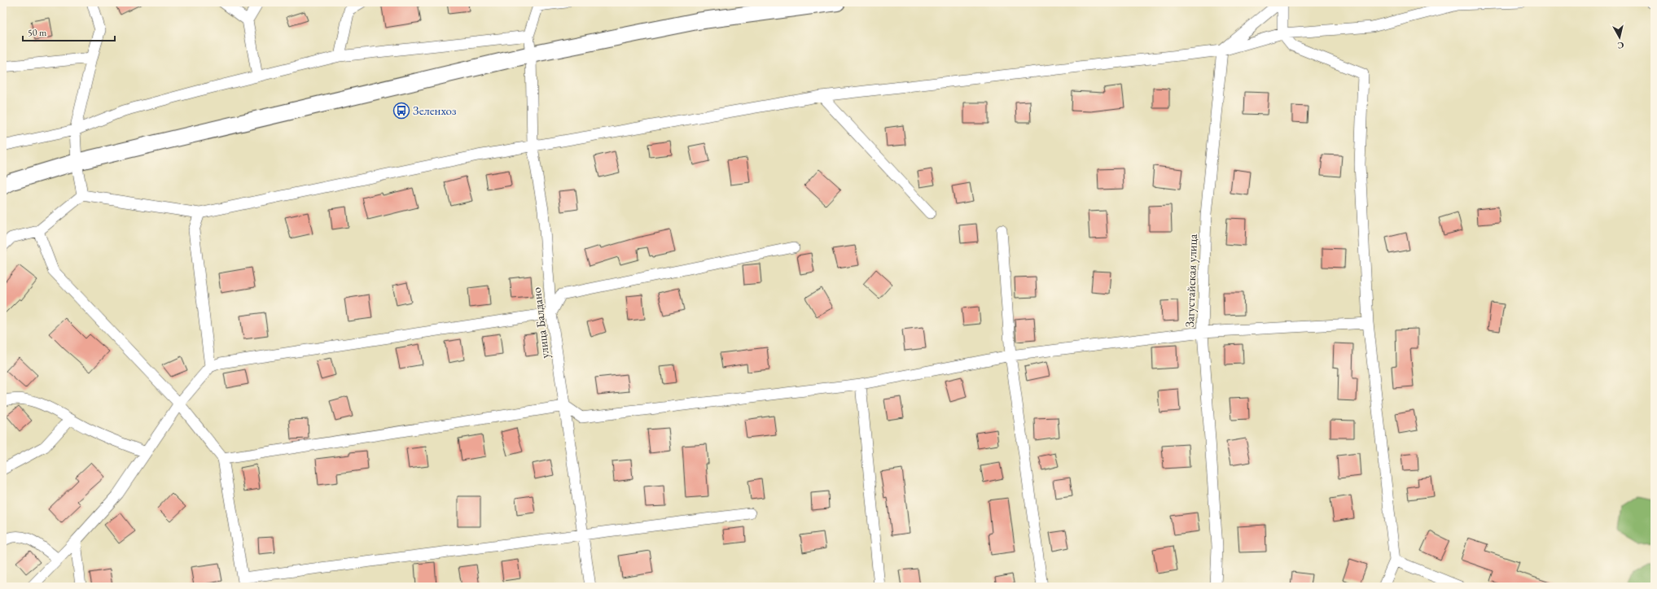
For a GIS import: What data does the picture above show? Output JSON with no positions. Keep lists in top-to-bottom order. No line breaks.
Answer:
{"streets":{"street":["Загустайская улица","улица Балдано"]},"places":{"bus stop":["Зеленхоз"]},"scale_bar":"50 m","north":"bottom"}
